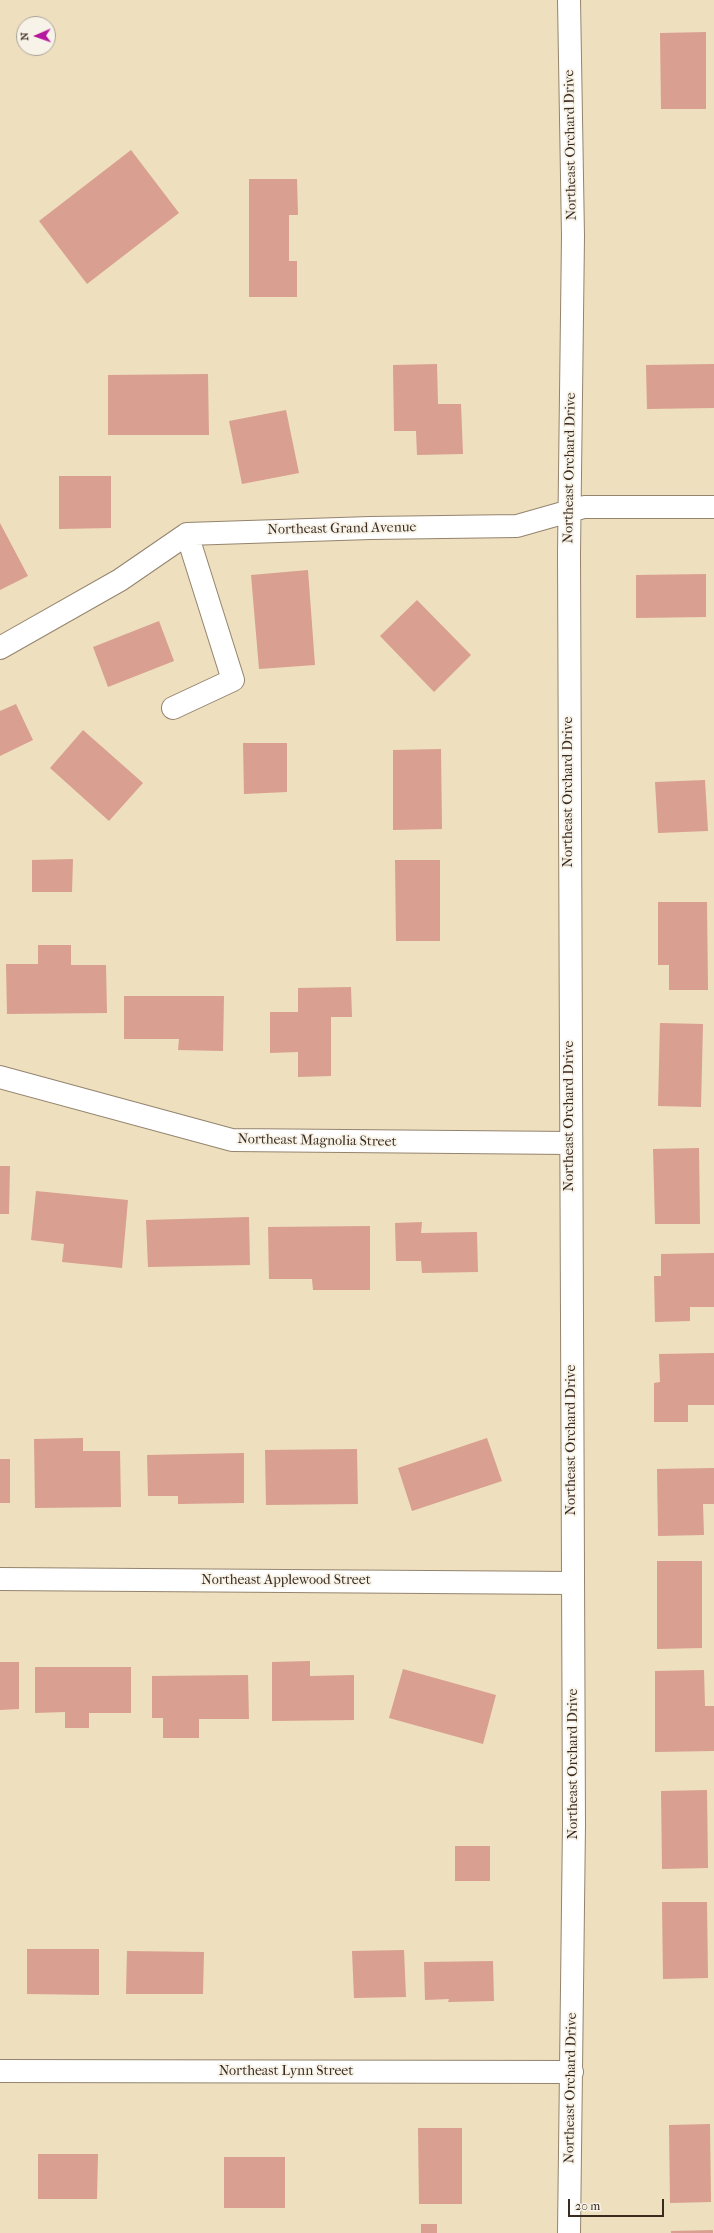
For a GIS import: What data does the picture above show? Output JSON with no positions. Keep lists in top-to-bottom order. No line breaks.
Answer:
{"streets":{"street":["Northeast Orchard Drive","Northeast Grand Avenue","Northeast Magnolia Street","Northeast Applewood Street","Northeast Lynn Street"]},"crossings":[["Northeast Orchard Drive","Northeast Grand Avenue"],["Northeast Orchard Drive","Northeast Magnolia Street"],["Northeast Orchard Drive","Northeast Applewood Street"],["Northeast Orchard Drive","Northeast Lynn Street"]],"scale_bar":"20 m","north":"left"}
